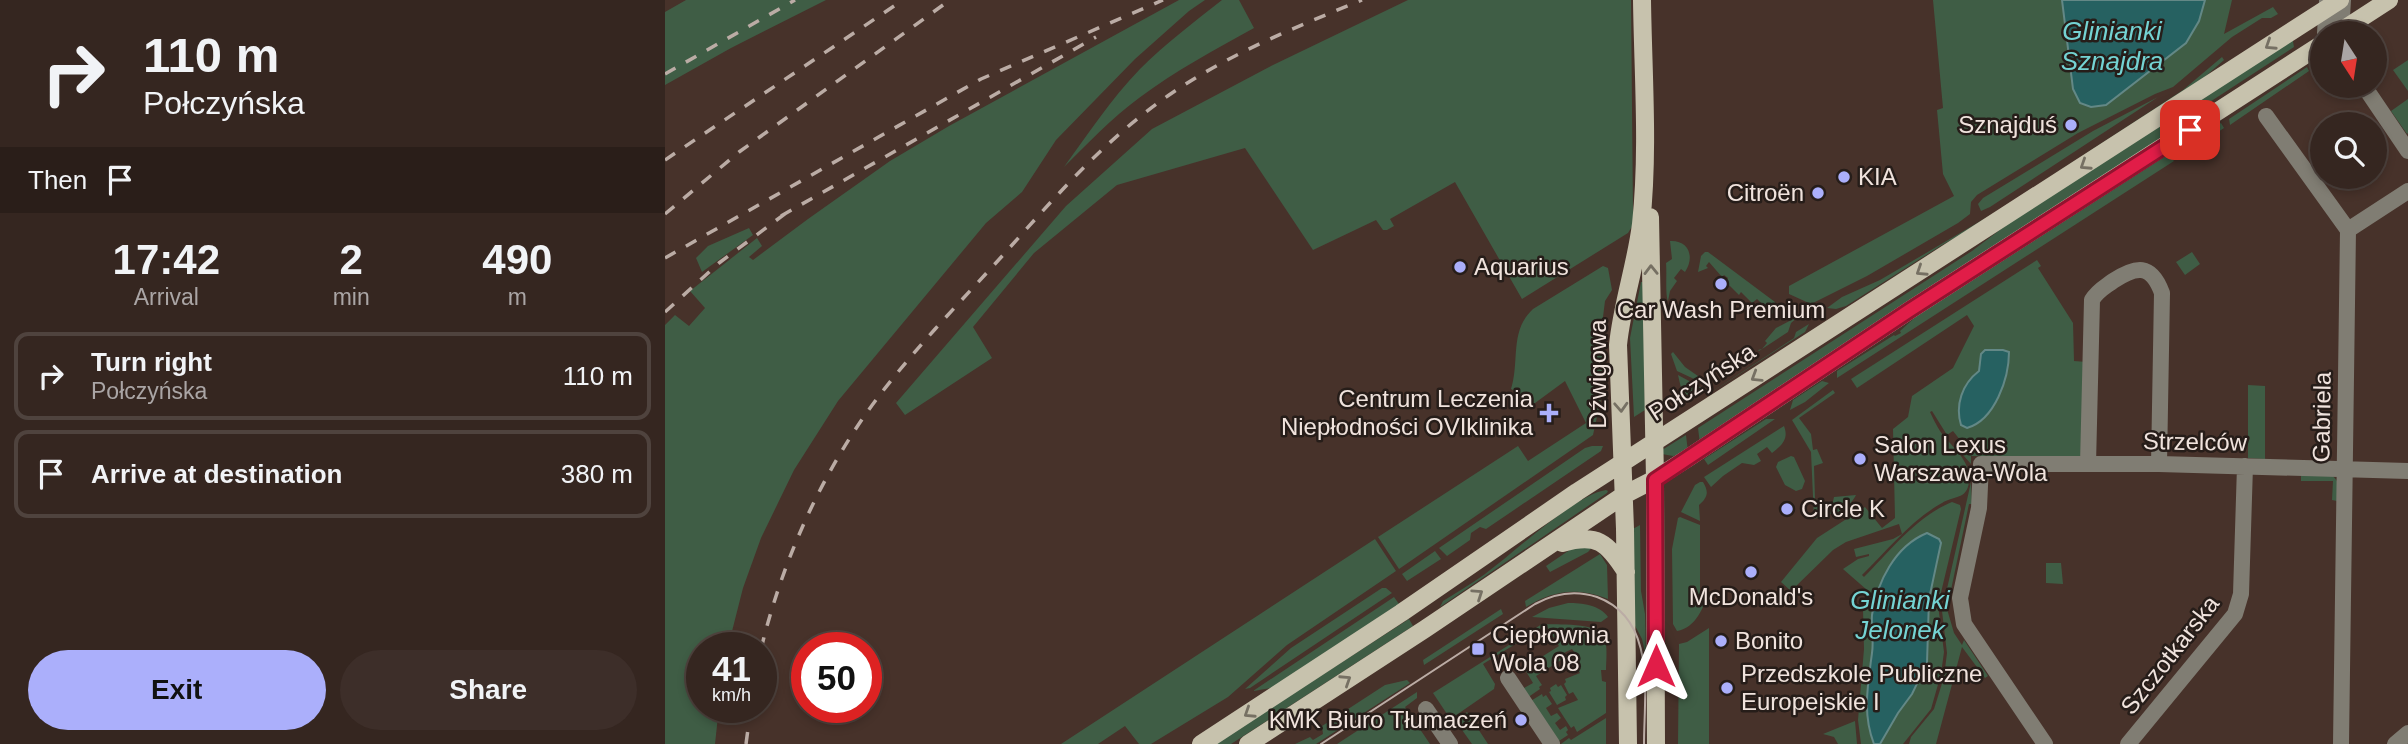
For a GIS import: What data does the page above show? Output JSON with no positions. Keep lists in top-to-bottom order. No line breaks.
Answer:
{"streets":{"main road":["Dźwigowa","Połczyńska"],"street":["Gabriela","Strzelców","Szczotkarska"]},"crossings":[["Dźwigowa","Połczyńska"],["Gabriela","Strzelców"],["Strzelców","Szczotkarska"]],"water":["Glinianki Sznajdra","Glinianki Jelonek"],"places":{"other":["Sznajduś","KIA","Citroën","Aquarius","Car Wash Premium","Salon Lexus Warszawa-Wola","Circle K","McDonald's","Bonito","Przedszkole Publiczne Europejskie I","KMK Biuro Tłumaczeń"],"health":["Centrum Leczenia Niepłodności OVIklinika"],"transit":["Ciepłownia Wola 08"]},"north":"bottom","page":{"turn":["110 m","Połczyńska"],"then":"Then","eta":["17:42","Arrival","2","min","490","m"],"list":[{"name":"Turn right","note":"Połczyńska","value":"110 m"},{"name":"Arrive at destination","value":"380 m"}],"speed":"41 km/h","limit":"50","buttons":["Exit","Share"]}}
